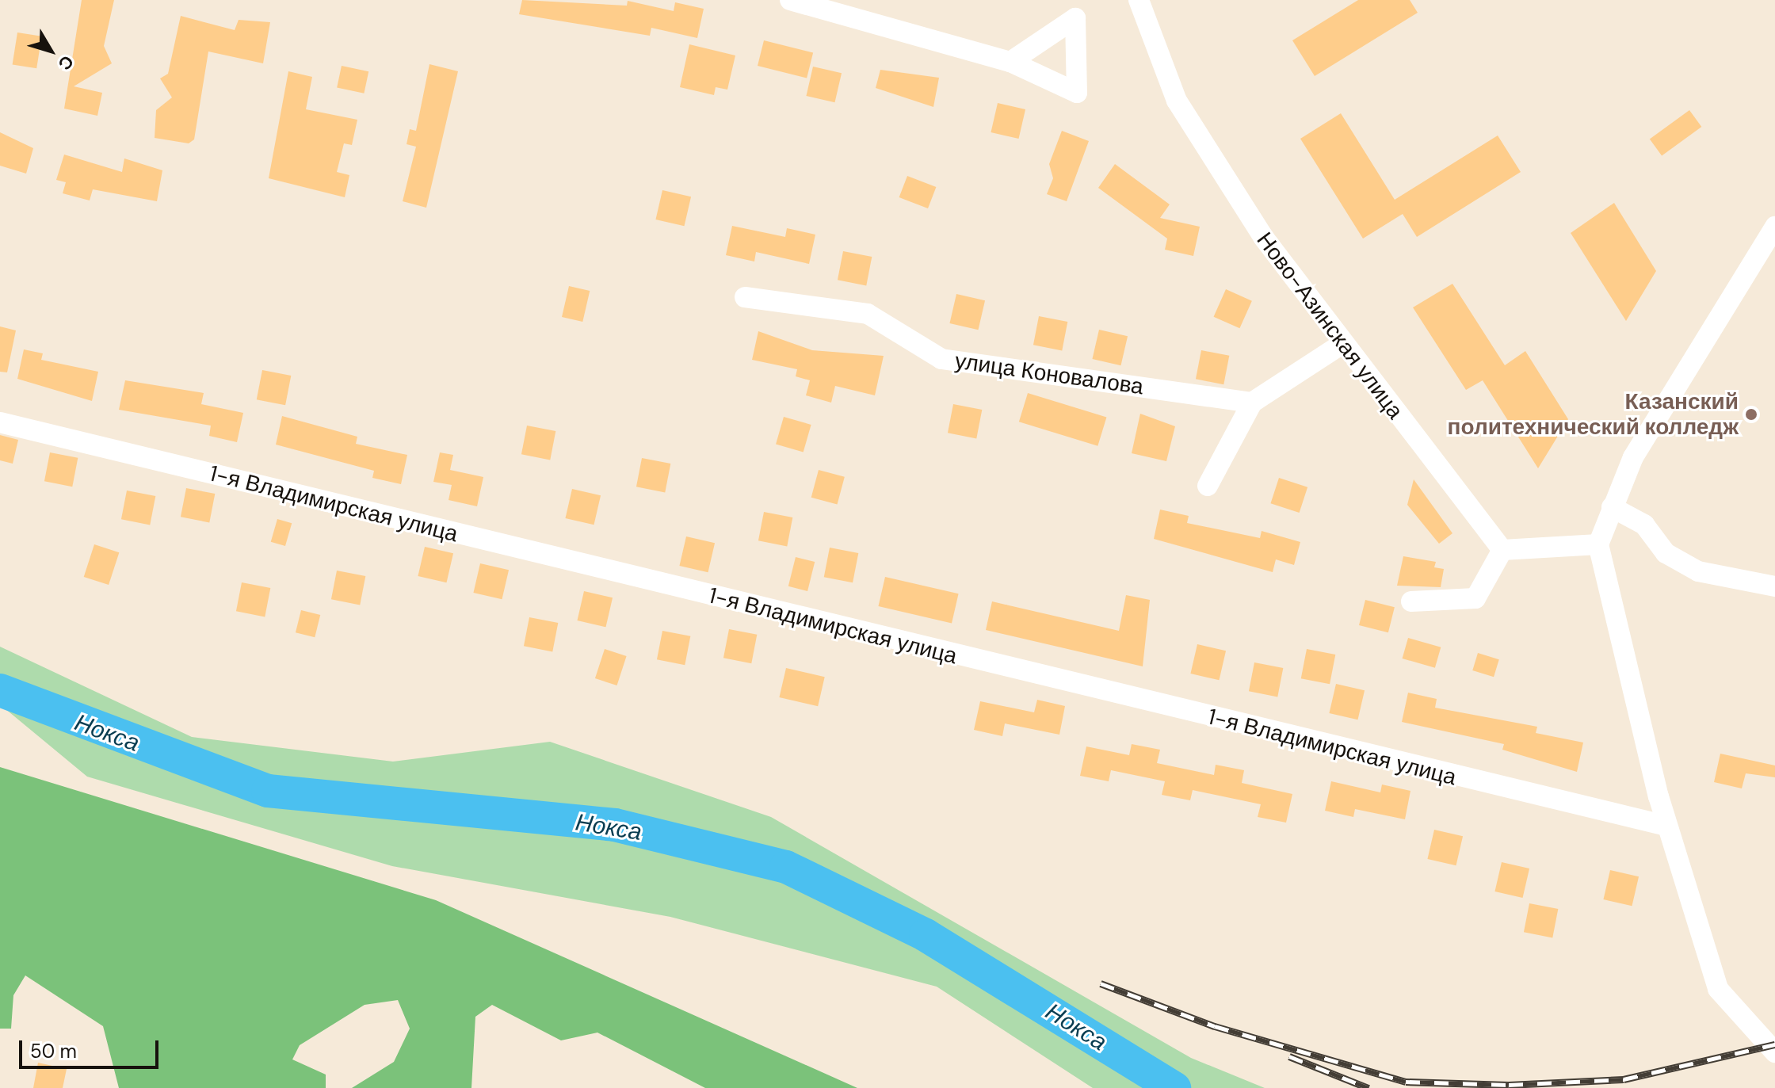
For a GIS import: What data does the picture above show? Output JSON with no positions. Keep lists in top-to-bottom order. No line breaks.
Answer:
{"streets":{"street":["Ново-Азинская улица","улица Коновалова","1-я Владимирская улица"]},"water":["Нокса"],"places":["Казанский политехнический колледж"],"scale_bar":"50 m","north":"bottom right"}
